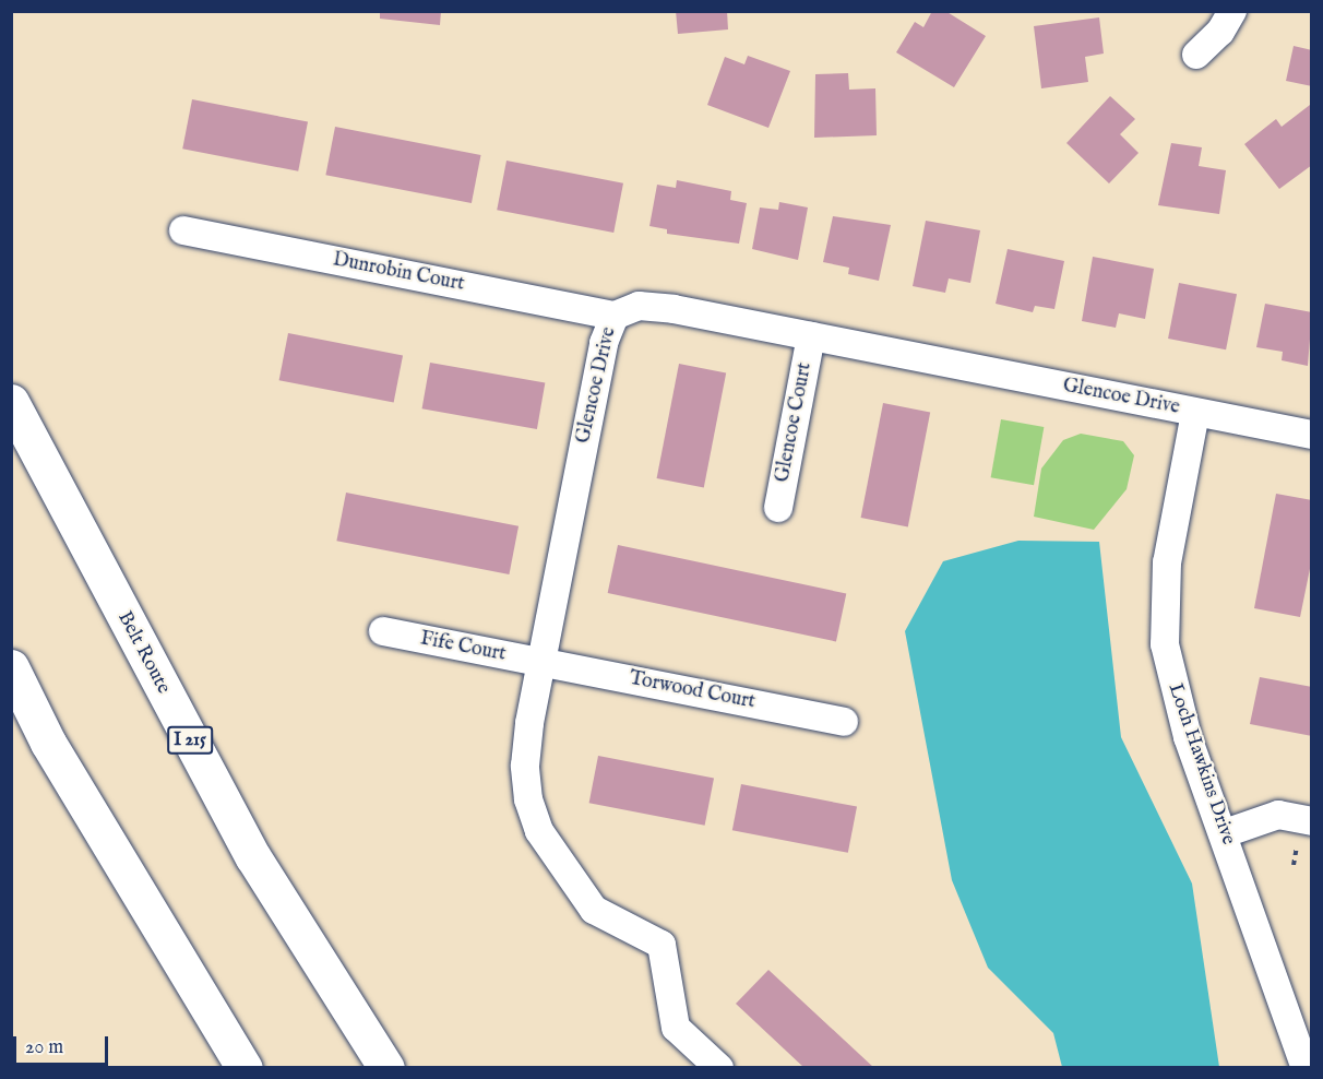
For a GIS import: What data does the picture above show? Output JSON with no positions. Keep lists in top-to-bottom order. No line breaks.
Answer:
{"streets":{"highway":["Belt Route","I 215"],"street":["Dunrobin Court","Glencoe Drive","Glencoe Court","Fife Court","Torwood Court","Loch Hawkins Drive"]},"crossings":[["Dunrobin Court","Glencoe Drive"],["Glencoe Drive","Glencoe Court"],["Glencoe Drive","Fife Court"],["Glencoe Drive","Torwood Court"],["Glencoe Drive","Loch Hawkins Drive"],["Fife Court","Torwood Court"]],"scale_bar":"20 m"}
